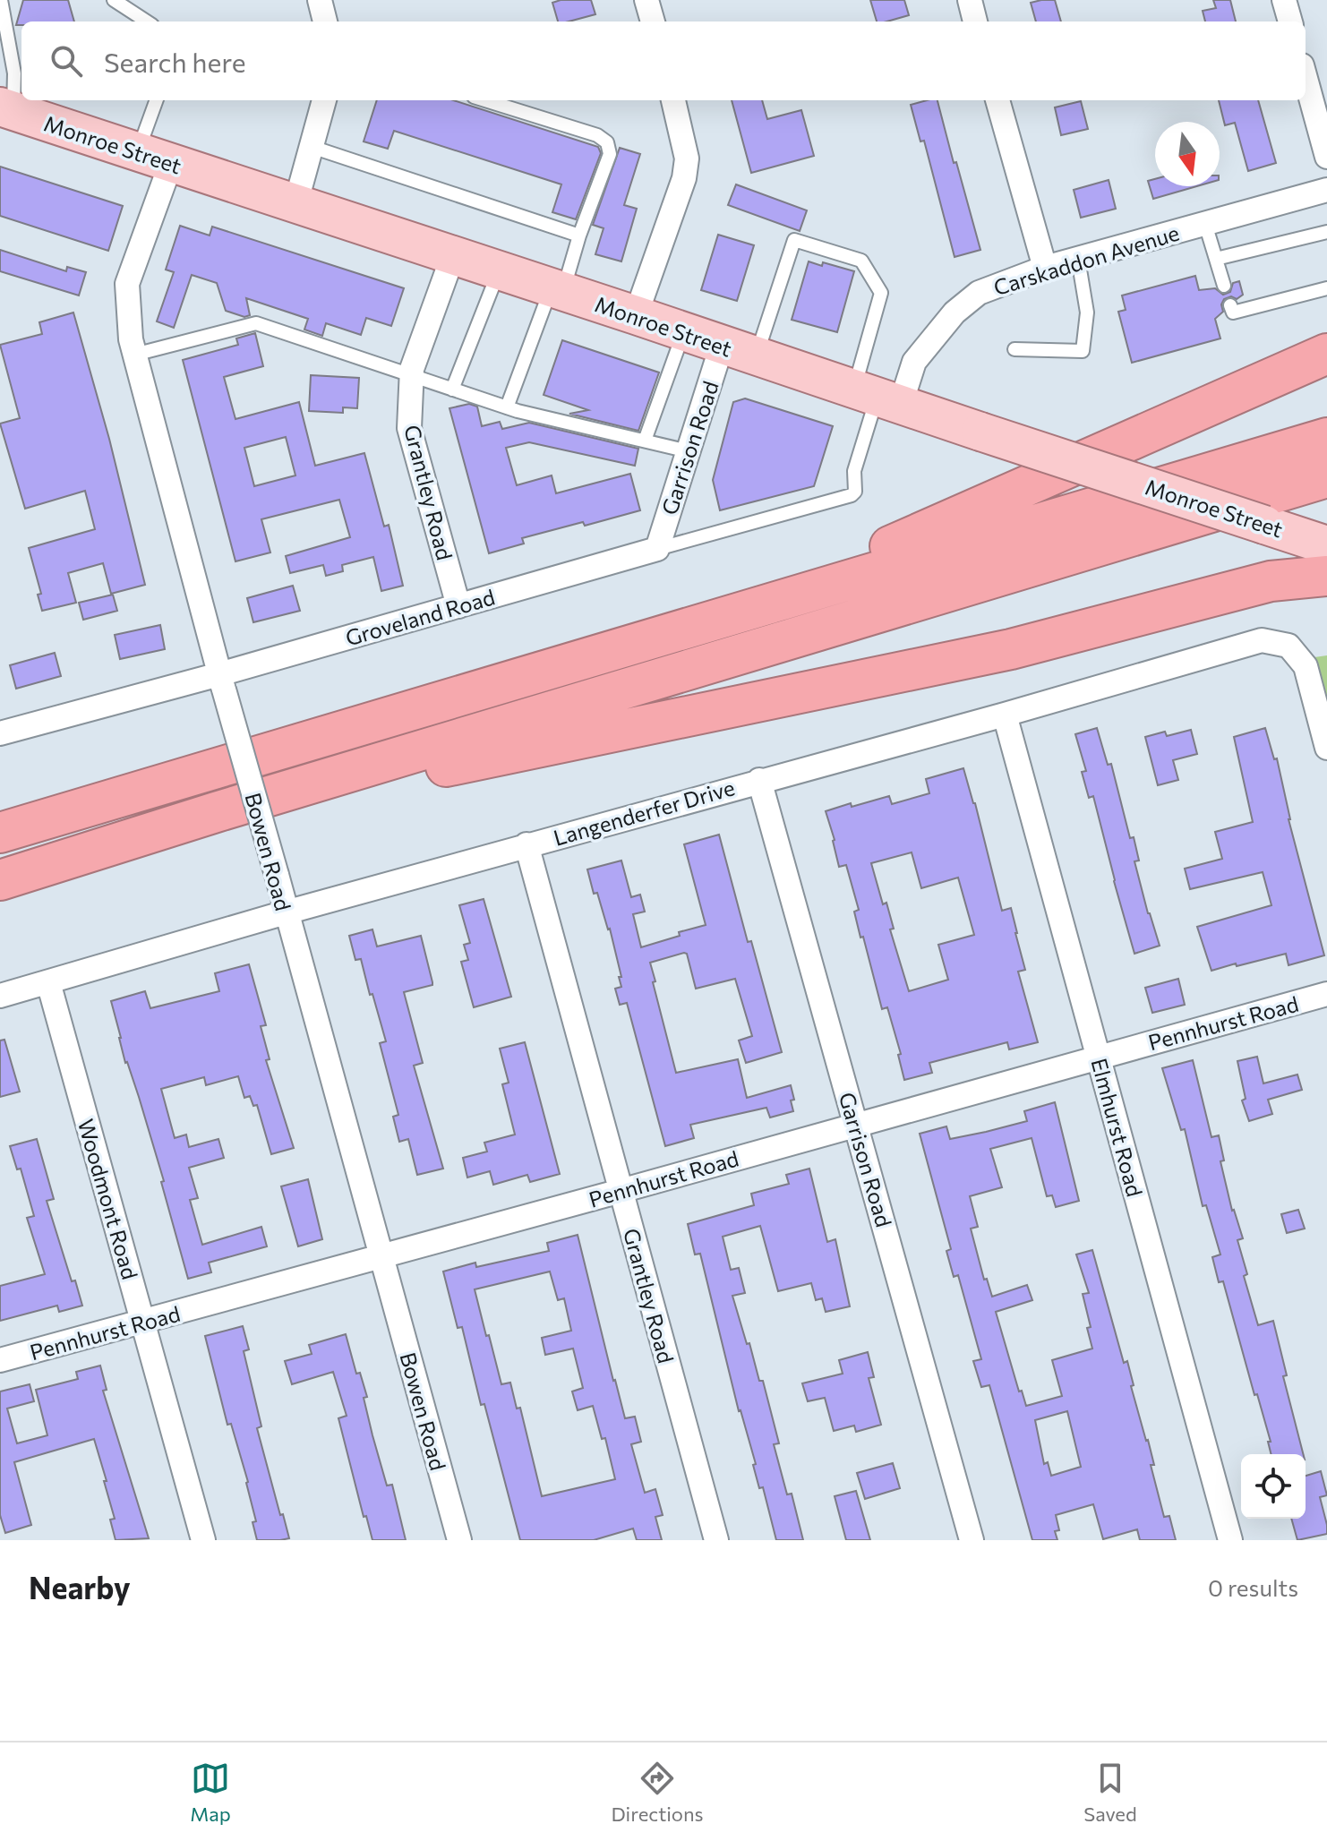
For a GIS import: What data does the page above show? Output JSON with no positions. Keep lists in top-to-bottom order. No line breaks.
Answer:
{"streets":{"main road":["Monroe Street"],"street":["Carskaddon Avenue","Garrison Road","Grantley Road","Groveland Road","Langenderfer Drive","Bowen Road","Pennhurst Road","Elmhurst Road","Woodmont Road"]},"crossings":[["Monroe Street","Carskaddon Avenue"],["Monroe Street","Garrison Road"],["Monroe Street","Grantley Road"],["Monroe Street","Groveland Road"],["Monroe Street","Bowen Road"],["Carskaddon Avenue","Groveland Road"],["Garrison Road","Groveland Road"],["Garrison Road","Langenderfer Drive"],["Garrison Road","Pennhurst Road"],["Grantley Road","Groveland Road"],["Grantley Road","Langenderfer Drive"],["Grantley Road","Pennhurst Road"],["Groveland Road","Bowen Road"],["Langenderfer Drive","Bowen Road"],["Langenderfer Drive","Elmhurst Road"],["Langenderfer Drive","Woodmont Road"],["Bowen Road","Pennhurst Road"],["Pennhurst Road","Elmhurst Road"],["Pennhurst Road","Woodmont Road"]],"north":"bottom","page":{"search":"Search here","heading":["Nearby","0 results"],"nav":["Map","Directions","Saved"]}}
